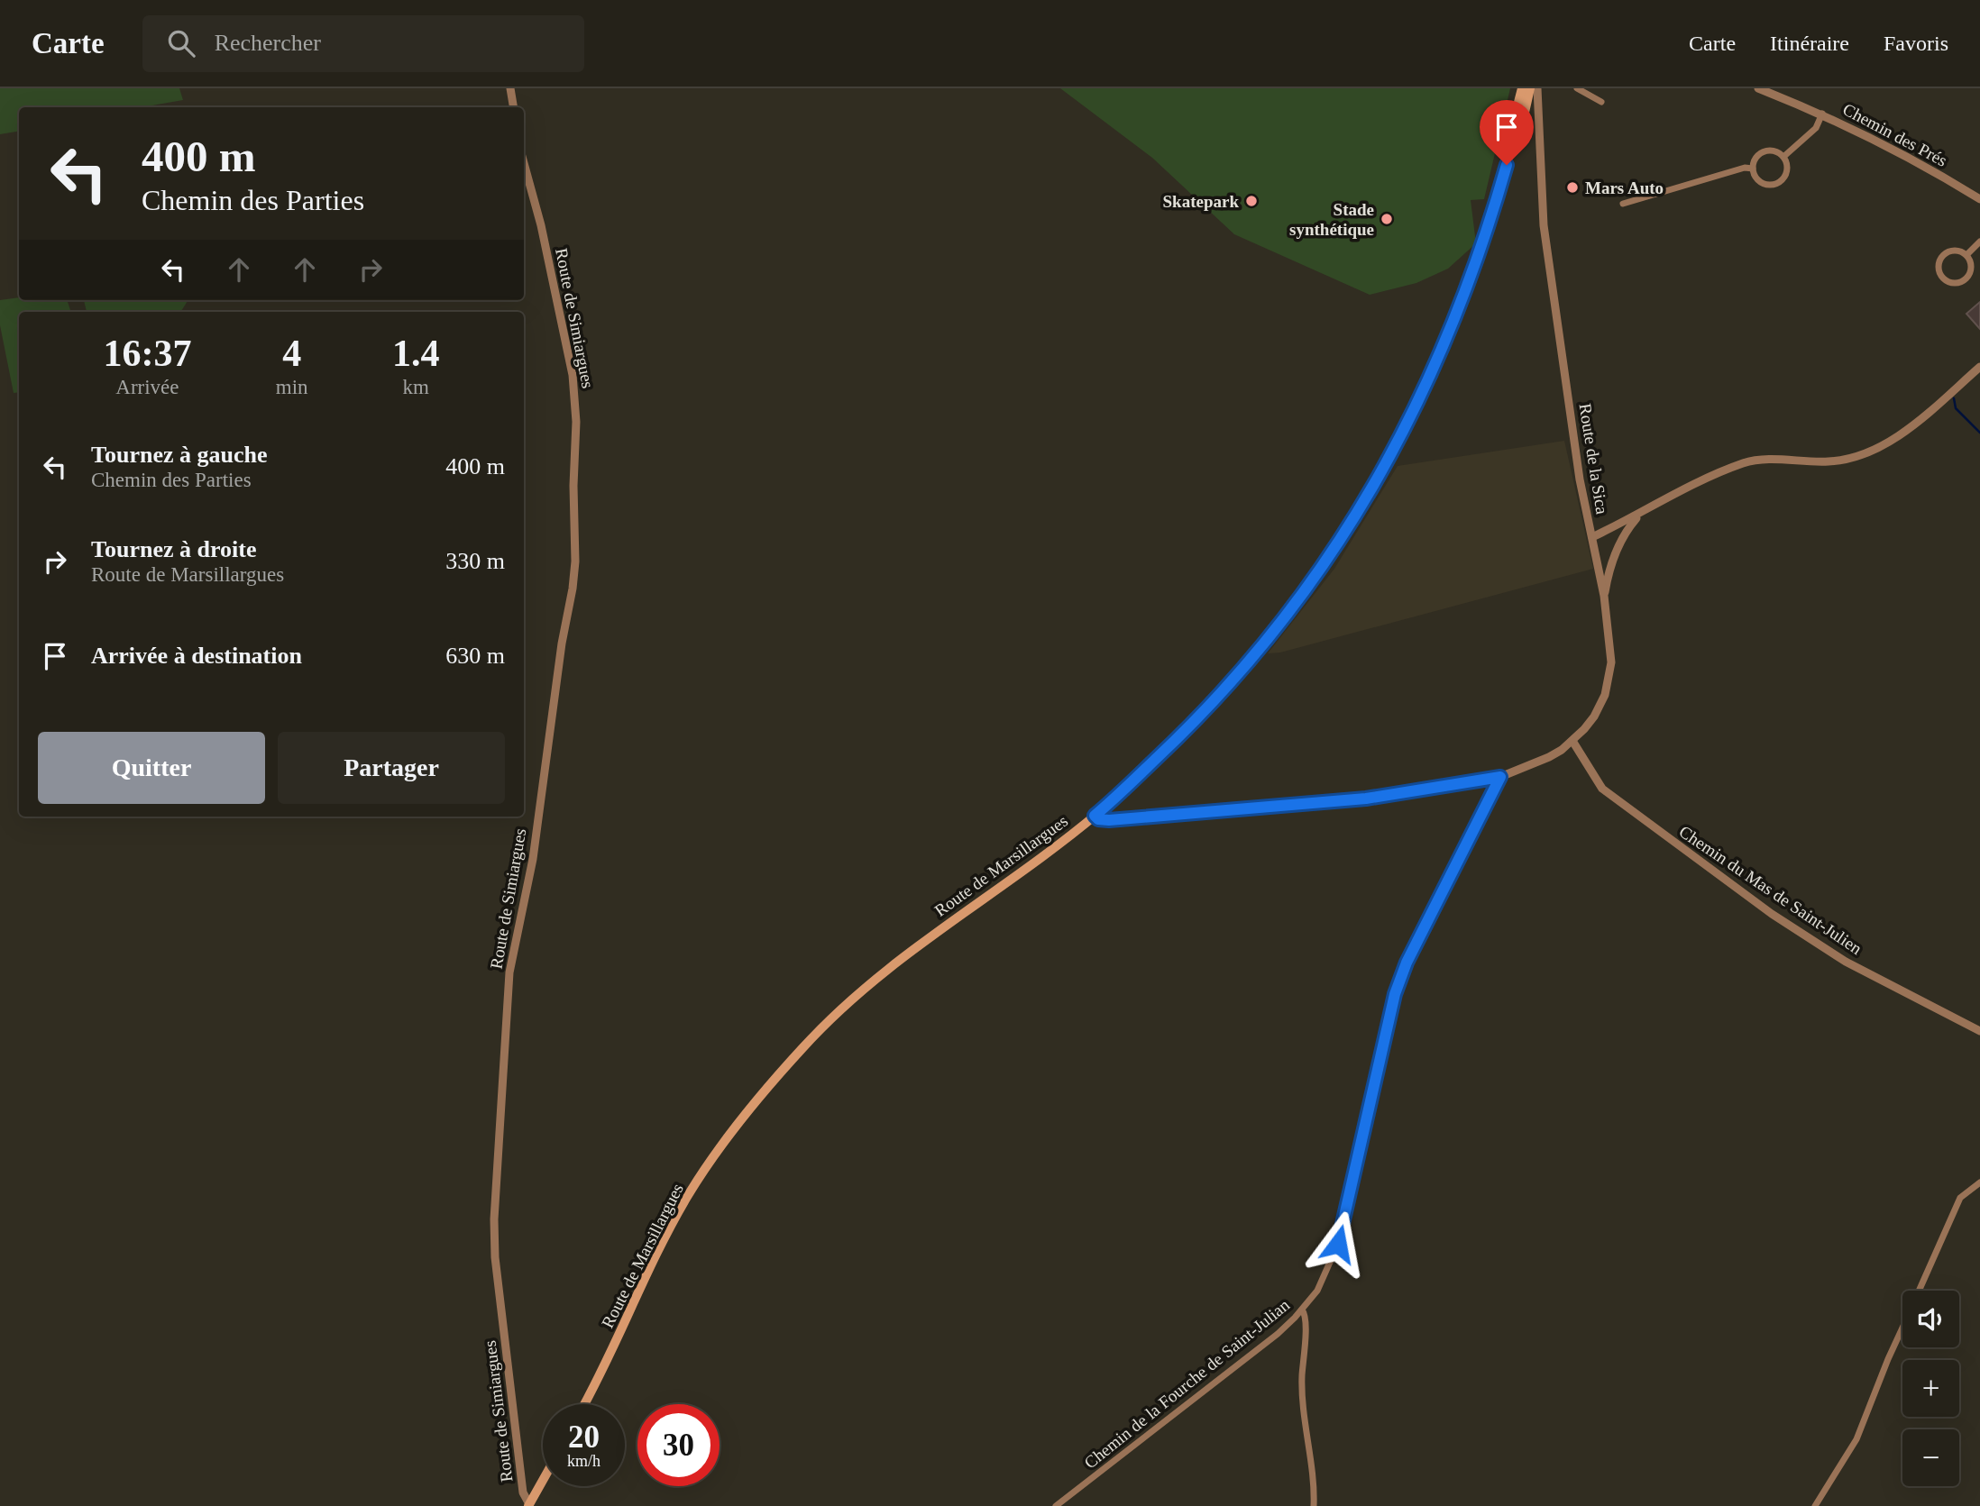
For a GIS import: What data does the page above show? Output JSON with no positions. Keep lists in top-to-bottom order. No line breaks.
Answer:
{"streets":{"main road":["Route de Marsillargues"],"street":["Chemin des Prés","Route de Simiargues","Route de la Sica","Chemin du Mas de Saint-Julien","Chemin de la Fourche de Saint-Julian"]},"crossings":[["Route de la Sica","Route de Marsillargues"],["Route de la Sica","Chemin du Mas de Saint-Julien"],["Route de la Sica","Chemin de la Fourche de Saint-Julian"]],"places":["Mars Auto","Skatepark","Stade synthétique"],"page":{"header":"Carte","search":"Rechercher","nav":["Carte","Itinéraire","Favoris"],"turn":["400 m","Chemin des Parties"],"eta":["16:37","Arrivée","4","min","1.4","km"],"list":[{"name":"Tournez à gauche","note":"Chemin des Parties","value":"400 m"},{"name":"Tournez à droite","note":"Route de Marsillargues","value":"330 m"},{"name":"Arrivée à destination","value":"630 m"}],"buttons":["Quitter","Partager"],"map_buttons":["+","−"],"speed":"20 km/h","limit":"30"}}
